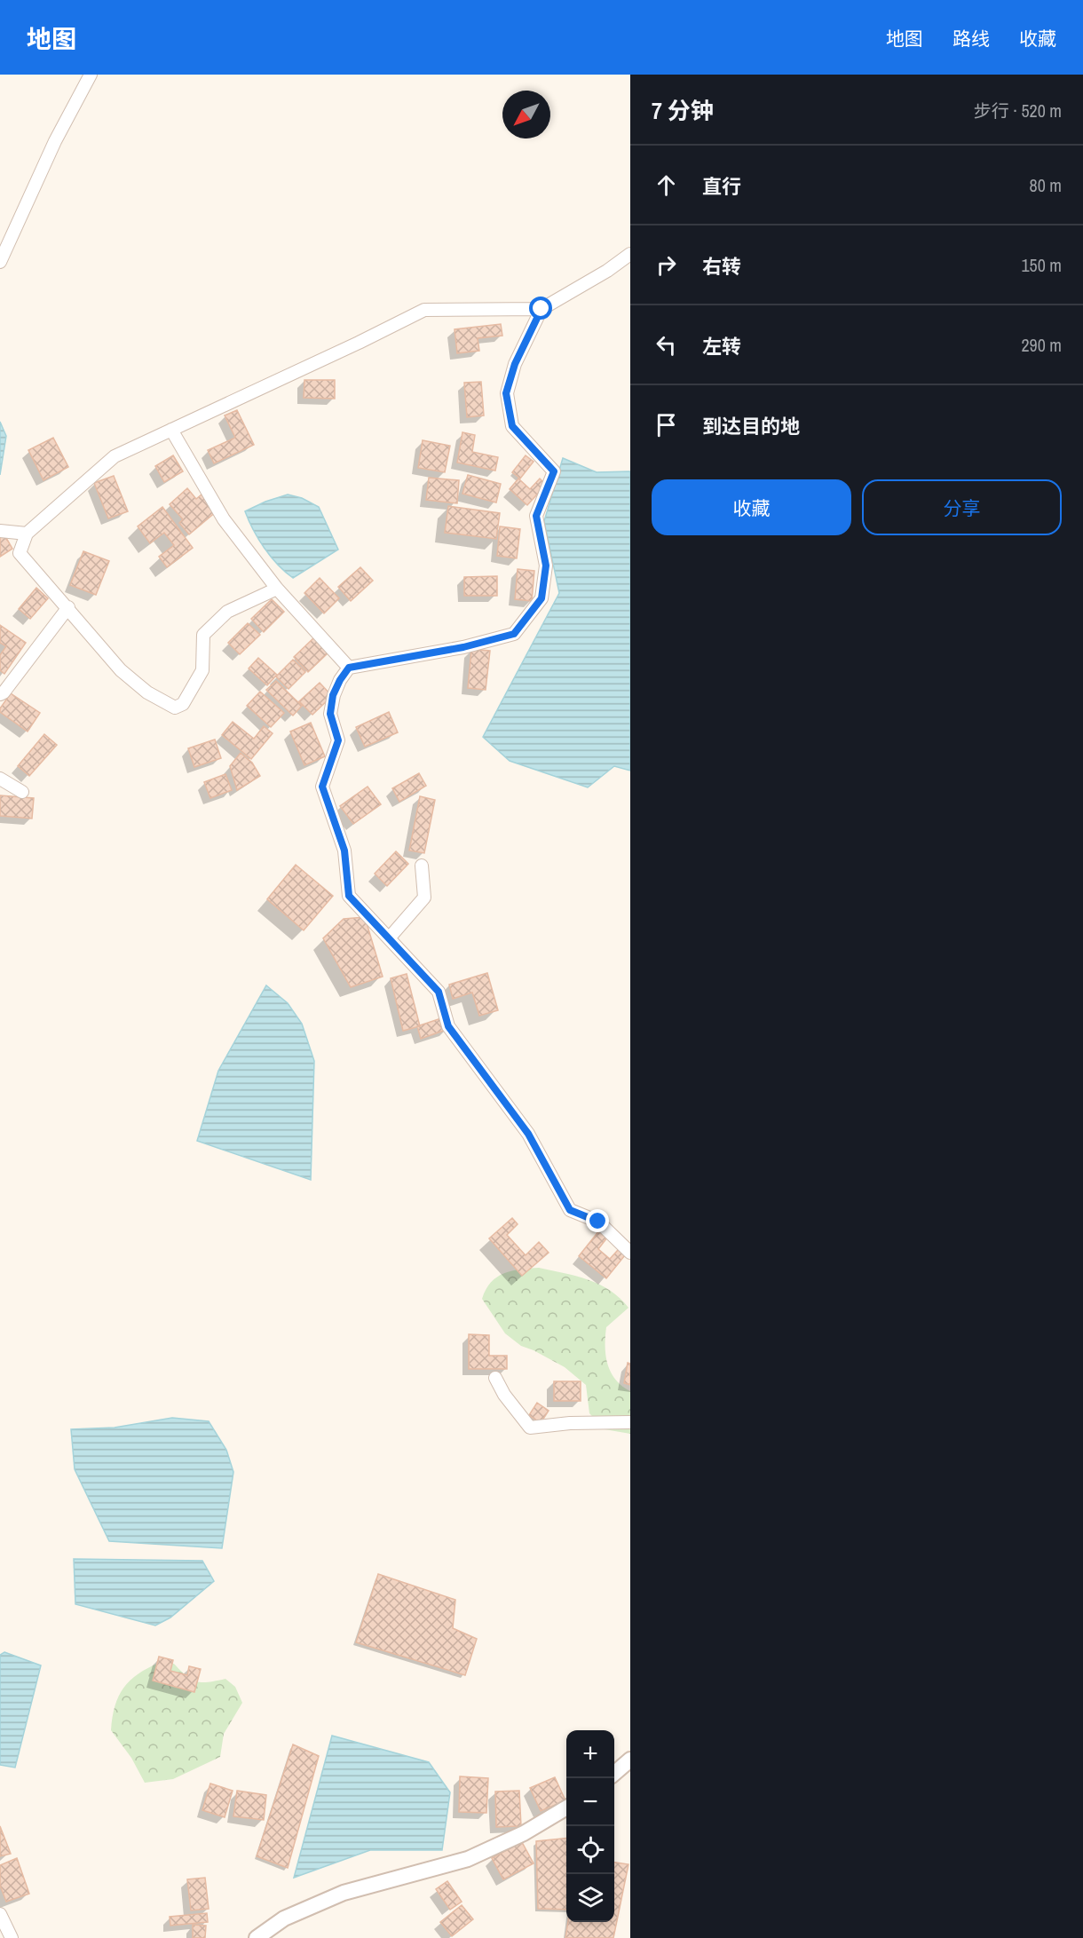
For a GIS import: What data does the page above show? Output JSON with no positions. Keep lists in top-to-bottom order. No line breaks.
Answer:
{"north":"bottom left","page":{"header":"地图","nav":["地图","路线","收藏"],"heading":["7 分钟","步行 · 520 m"],"list":[["直行","80 m"],["右转","150 m"],["左转","290 m"],"到达目的地"],"buttons":["收藏","分享"],"map_buttons":["+","−"]}}
